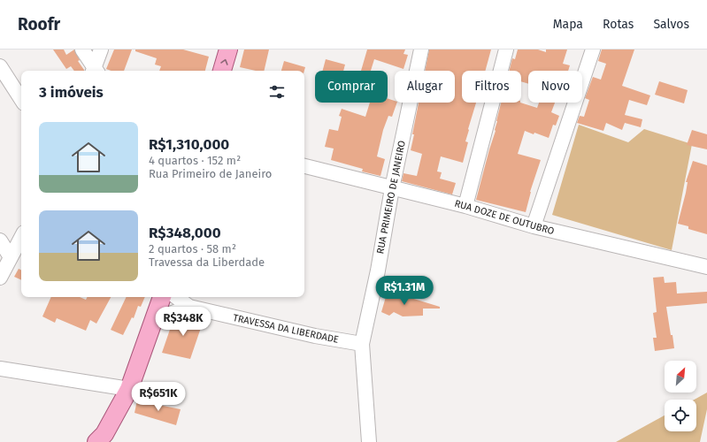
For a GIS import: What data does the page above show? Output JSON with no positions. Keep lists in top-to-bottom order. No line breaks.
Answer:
{"streets":{"street":["RUA PRIMEIRO DE JANEIRO","RUA DOZE DE OUTUBRO","TRAVESSA DA LIBERDADE"]},"crossings":[["RUA PRIMEIRO DE JANEIRO","RUA DOZE DE OUTUBRO"],["RUA PRIMEIRO DE JANEIRO","TRAVESSA DA LIBERDADE"]],"north":"top right","page":{"header":"Roofr","nav":["Mapa","Rotas","Salvos"],"chip":["Comprar","Alugar","Filtros","Novo"],"heading":"3 imóveis","list":[{"name":"R$1,310,000","note":"4 quartos · 152 m² · Rua Primeiro de Janeiro"},{"name":"R$348,000","note":"2 quartos · 58 m² · Travessa da Liberdade"}],"price":["R$1.31M","R$348K","R$651K"]}}
